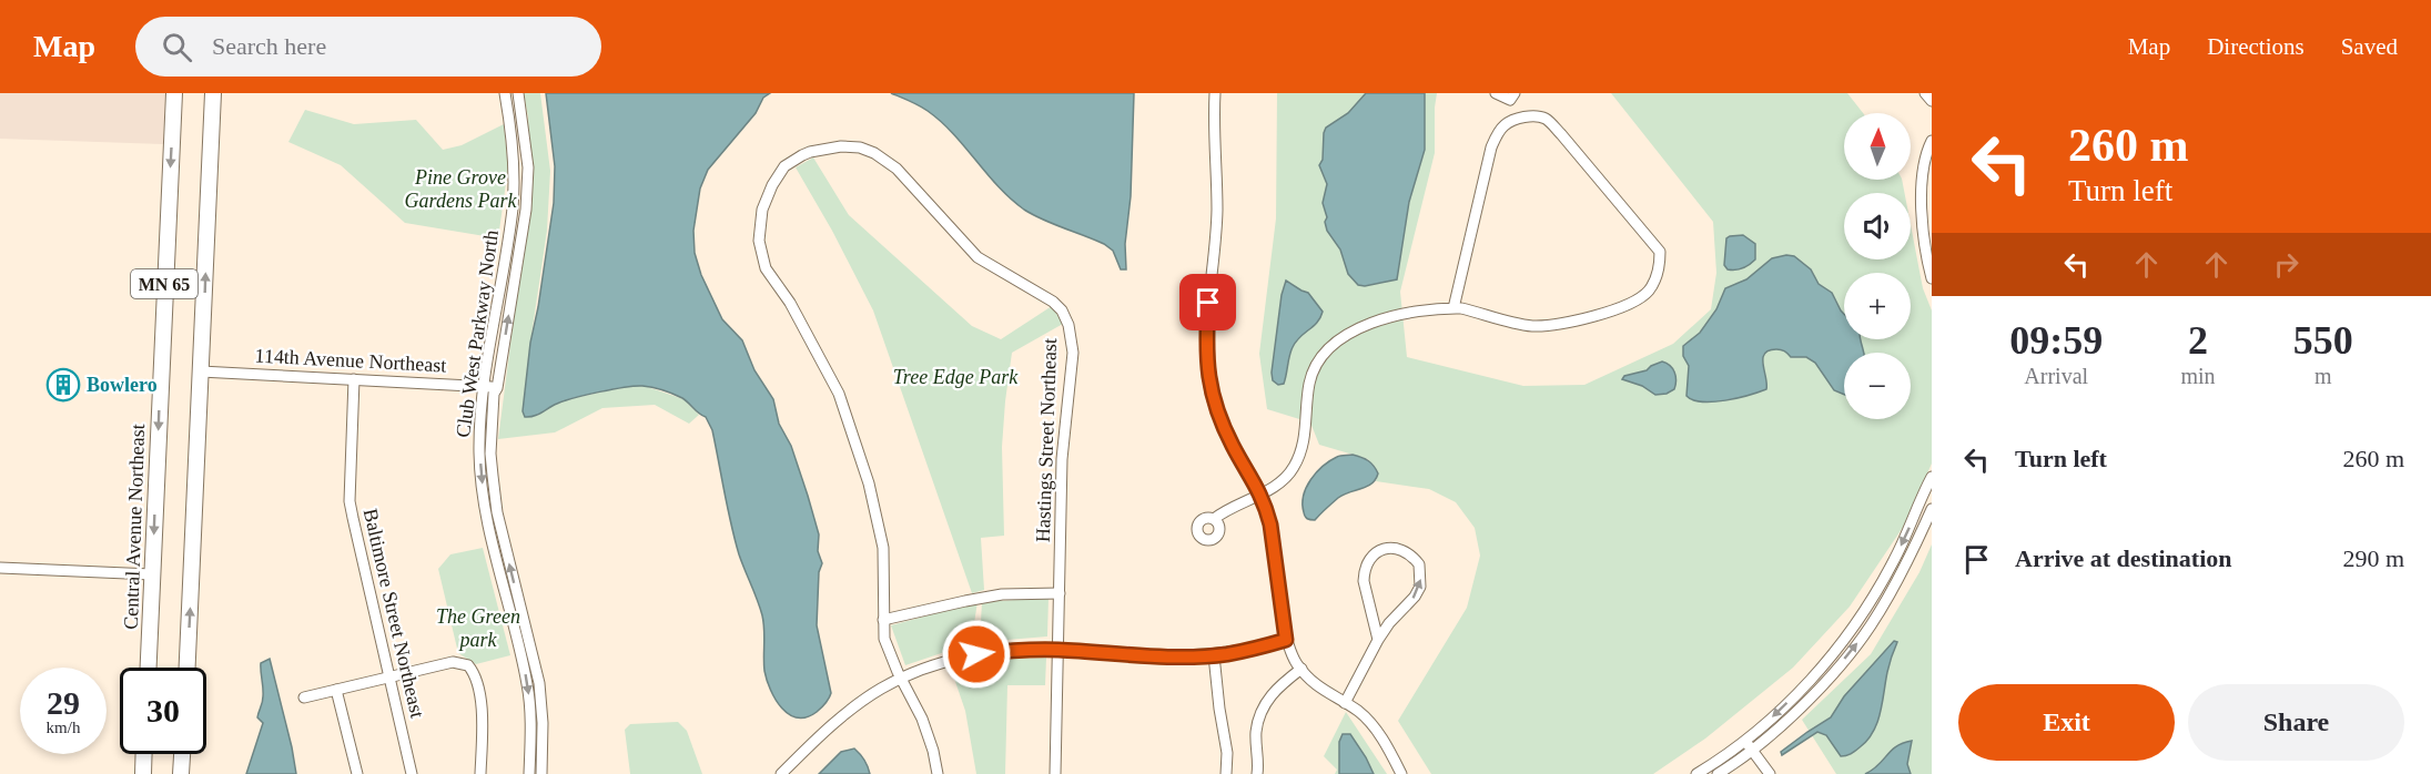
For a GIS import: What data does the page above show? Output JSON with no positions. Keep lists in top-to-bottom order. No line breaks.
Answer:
{"streets":{"highway":["MN 65","Central Avenue Northeast"],"street":["Club West Parkway North","114th Avenue Northeast","Hastings Street Northeast","Baltimore Street Northeast"]},"crossings":[["MN 65","114th Avenue Northeast"],["Club West Parkway North","114th Avenue Northeast"],["114th Avenue Northeast","Baltimore Street Northeast"]],"parks":["Pine Grove Gardens Park","Tree Edge Park","The Green park"],"places":{"building":["Bowlero"]},"north":"top","page":{"header":"Map","search":"Search here","nav":["Map","Directions","Saved"],"turn":["260 m","Turn left"],"map_buttons":["+","−"],"eta":["09:59","Arrival","2","min","550","m"],"list":[{"name":"Turn left","value":"260 m"},{"name":"Arrive at destination","value":"290 m"}],"speed":"29 km/h","limit":"30","buttons":["Exit","Share"]}}
